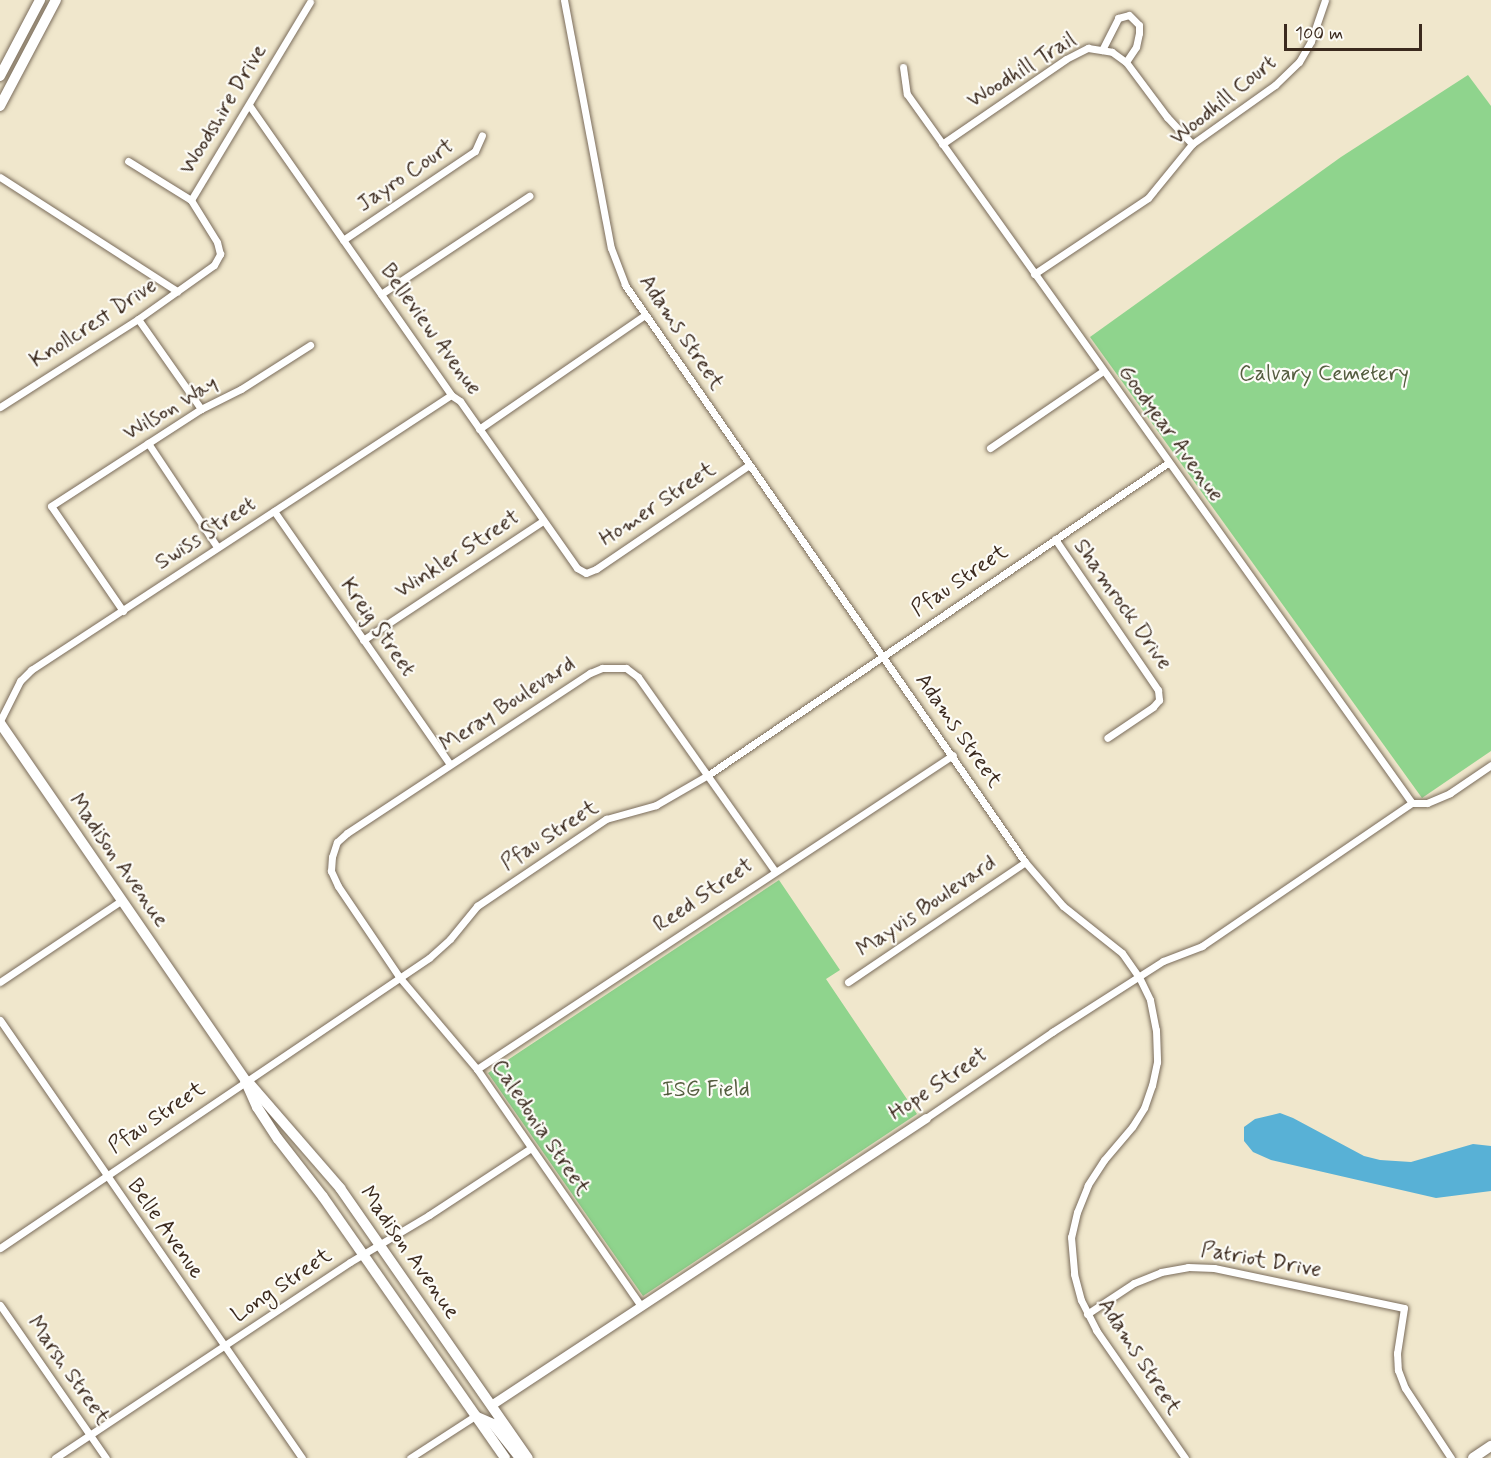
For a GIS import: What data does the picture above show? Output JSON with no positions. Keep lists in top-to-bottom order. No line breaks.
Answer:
{"streets":{"main road":["Madison Avenue"],"street":["Woodhill Trail","Woodhill Court","Woodshire Drive","Jayro Court","Knollcrest Drive","Belleview Avenue","Adams Street","Wilson Way","Goodyear Avenue","Homer Street","Swiss Street","Winkler Street","Pfau Street","Shamrock Drive","Kreig Street","Meray Boulevard","Reed Street","Mayvis Boulevard","Hope Street","Caledonia Street","Belle Avenue","Patriot Drive","Long Street","Marsh Street"]},"crossings":[["Woodhill Trail","Woodhill Court"],["Woodhill Trail","Goodyear Avenue"],["Woodhill Court","Goodyear Avenue"],["Woodshire Drive","Knollcrest Drive"],["Woodshire Drive","Belleview Avenue"],["Jayro Court","Belleview Avenue"],["Belleview Avenue","Homer Street"],["Belleview Avenue","Swiss Street"],["Belleview Avenue","Winkler Street"],["Adams Street","Homer Street"],["Adams Street","Pfau Street"],["Adams Street","Reed Street"],["Adams Street","Mayvis Boulevard"],["Adams Street","Hope Street"],["Adams Street","Patriot Drive"],["Wilson Way","Swiss Street"],["Goodyear Avenue","Pfau Street"],["Goodyear Avenue","Hope Street"],["Swiss Street","Kreig Street"],["Swiss Street","Madison Avenue"],["Winkler Street","Kreig Street"],["Pfau Street","Shamrock Drive"],["Pfau Street","Meray Boulevard"],["Pfau Street","Madison Avenue"],["Pfau Street","Caledonia Street"],["Pfau Street","Belle Avenue"],["Kreig Street","Meray Boulevard"],["Meray Boulevard","Reed Street"],["Meray Boulevard","Caledonia Street"],["Madison Avenue","Hope Street"],["Madison Avenue","Long Street"],["Reed Street","Caledonia Street"],["Hope Street","Caledonia Street"],["Caledonia Street","Long Street"],["Belle Avenue","Long Street"],["Long Street","Marsh Street"]],"parks":["Calvary Cemetery","ISG Field"],"scale_bar":"100 m"}
